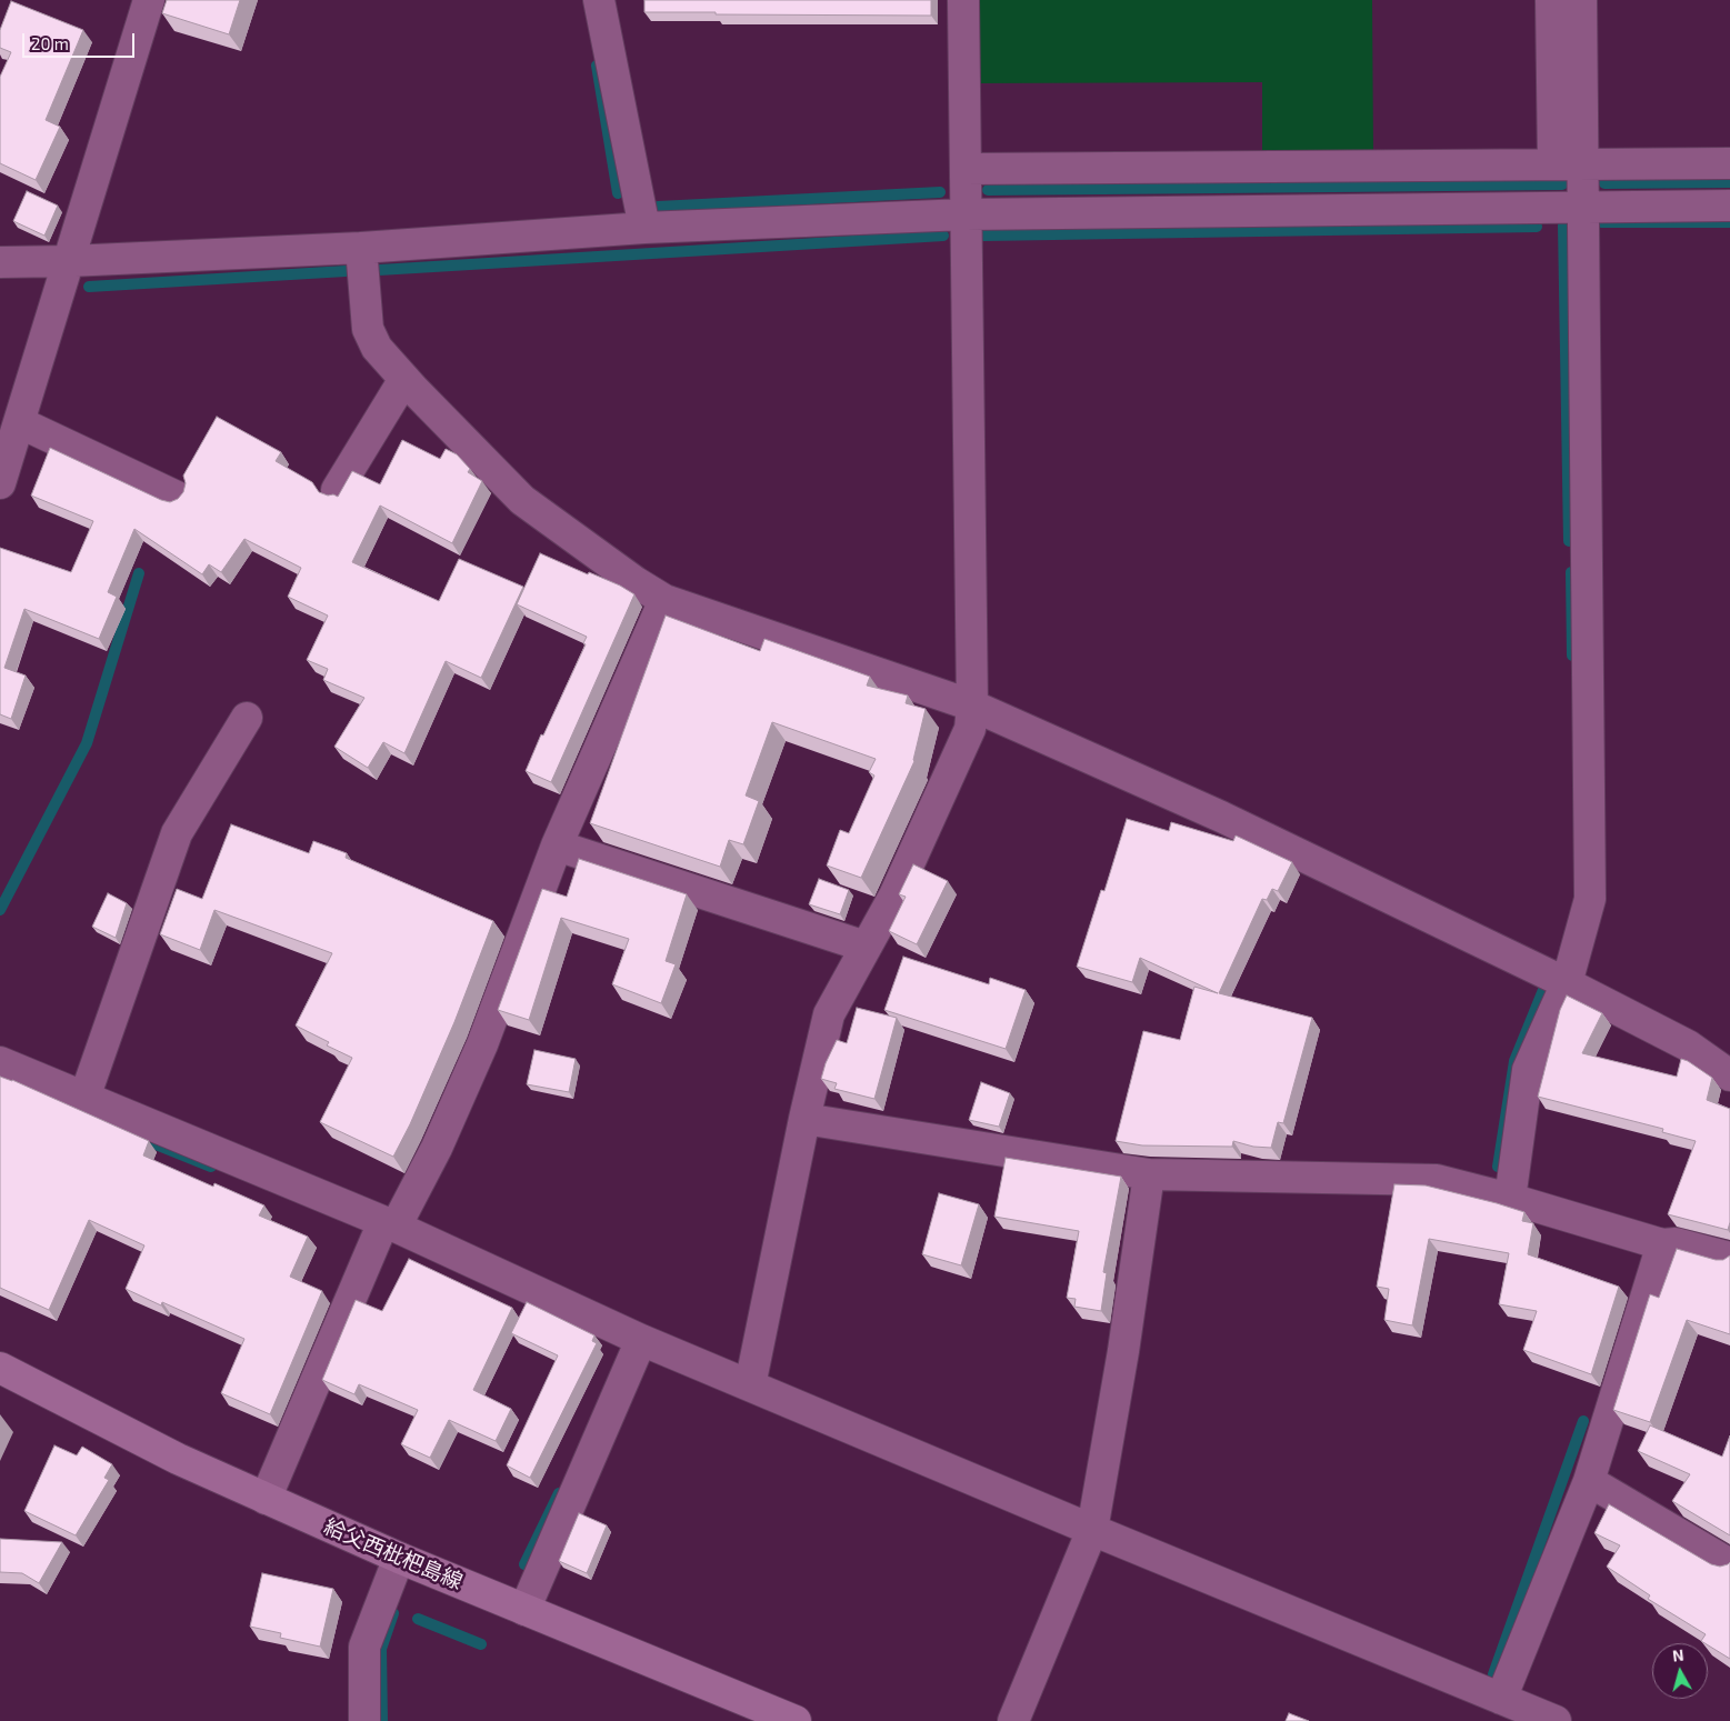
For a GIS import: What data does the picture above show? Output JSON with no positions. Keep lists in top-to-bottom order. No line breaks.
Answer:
{"streets":{"main road":["給父西枇杷島線"]},"scale_bar":"20 m","north":"top"}
